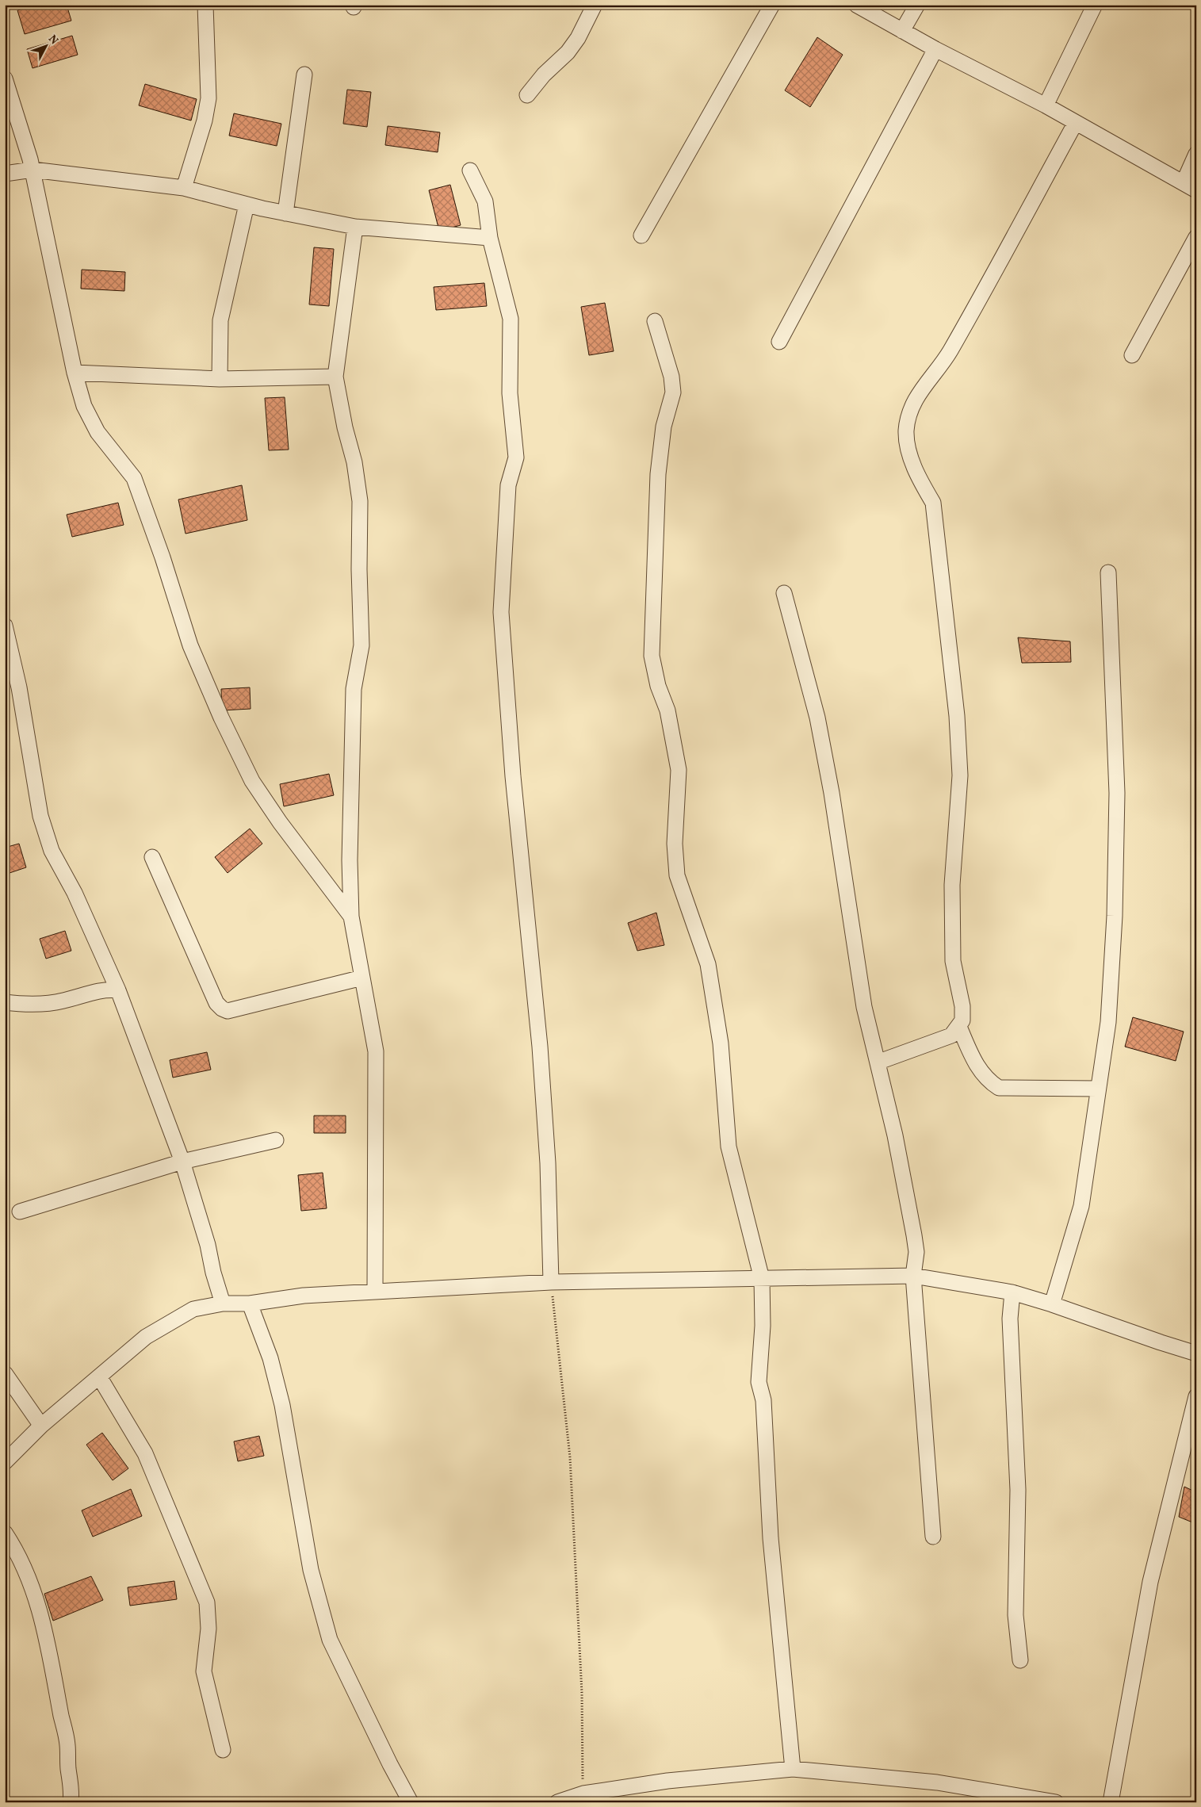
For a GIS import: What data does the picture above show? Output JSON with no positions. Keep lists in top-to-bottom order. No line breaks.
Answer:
{"north":"top right"}
